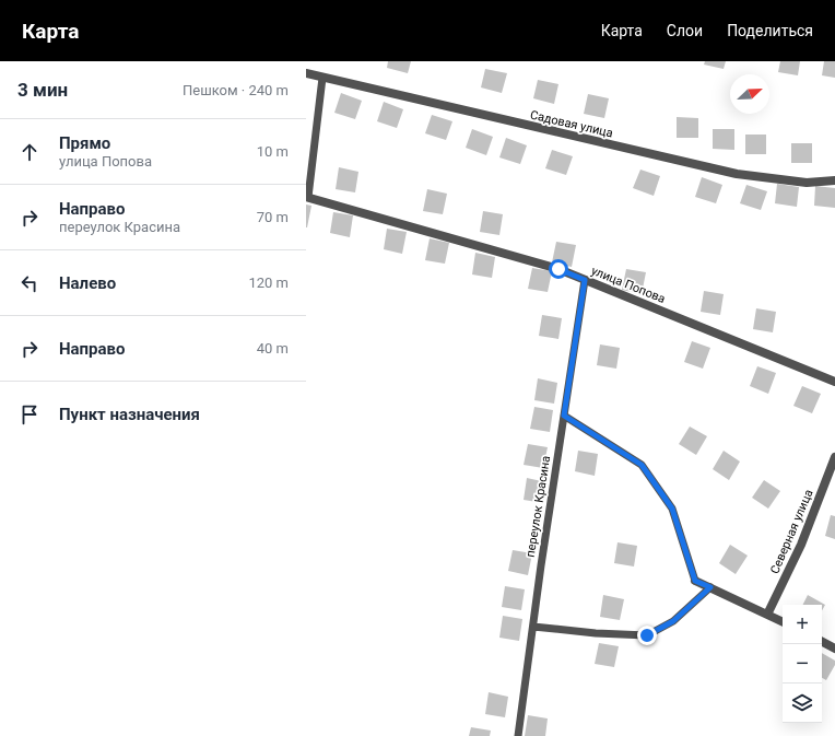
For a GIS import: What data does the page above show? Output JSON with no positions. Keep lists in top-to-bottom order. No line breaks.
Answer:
{"streets":{"street":["Садовая улица","улица Попова","Северная улица"],"lane":["переулок Красина"]},"crossings":[["улица Попова","переулок Красина"]],"north":"top right","page":{"header":"Карта","nav":["Карта","Слои","Поделиться"],"heading":["3 мин","Пешком · 240 m"],"list":[["Прямо","улица Попова","10 m"],["Направо","переулок Красина","70 m"],["Налево","120 m"],["Направо","40 m"],"Пункт назначения"],"map_buttons":["+","−"]}}
